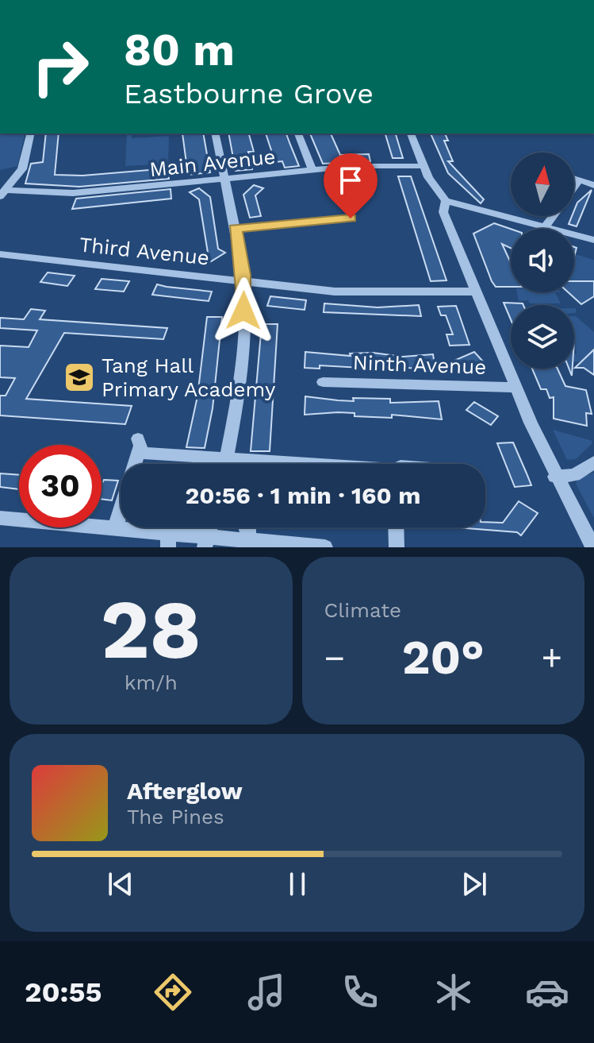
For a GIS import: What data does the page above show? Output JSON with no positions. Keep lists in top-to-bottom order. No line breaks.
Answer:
{"streets":{"street":["Main Avenue","Third Avenue","Ninth Avenue"]},"places":{"school or university":["Tang Hall Primary Academy"]},"north":"top","page":{"turn":["80 m","Eastbourne Grove"],"limit":"30","trip":"20:56 · 1 min · 160 m","tile":[["28","km/h"],"Climate"],"heat":["−","20°","+"],"song":["Afterglow","The Pines"],"tabs":"20:55"}}
